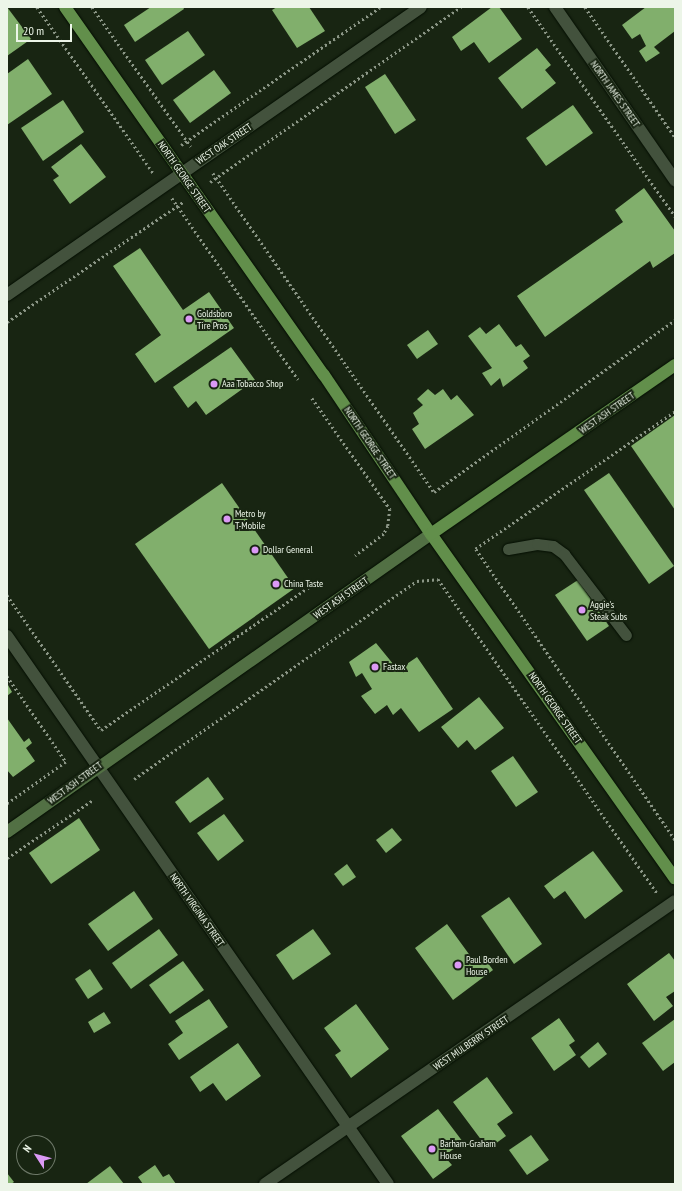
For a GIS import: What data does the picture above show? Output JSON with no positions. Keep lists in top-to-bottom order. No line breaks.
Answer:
{"streets":{"main road":["NORTH GEORGE STREET","WEST ASH STREET"],"street":["NORTH JAMES STREET","WEST OAK STREET","NORTH VIRGINIA STREET","WEST MULBERRY STREET"]},"crossings":[["WEST OAK STREET","NORTH GEORGE STREET"],["NORTH GEORGE STREET","WEST ASH STREET"],["WEST ASH STREET","NORTH VIRGINIA STREET"],["NORTH VIRGINIA STREET","WEST MULBERRY STREET"]],"places":["Goldsboro Tire Pros","Aaa Tobacco Shop","Metro by T-Mobile","Dollar General","China Taste","Aggie's Steak Subs","Fastax","Paul Borden House","Barham-Graham House"],"scale_bar":"20 m","north":"top left"}
